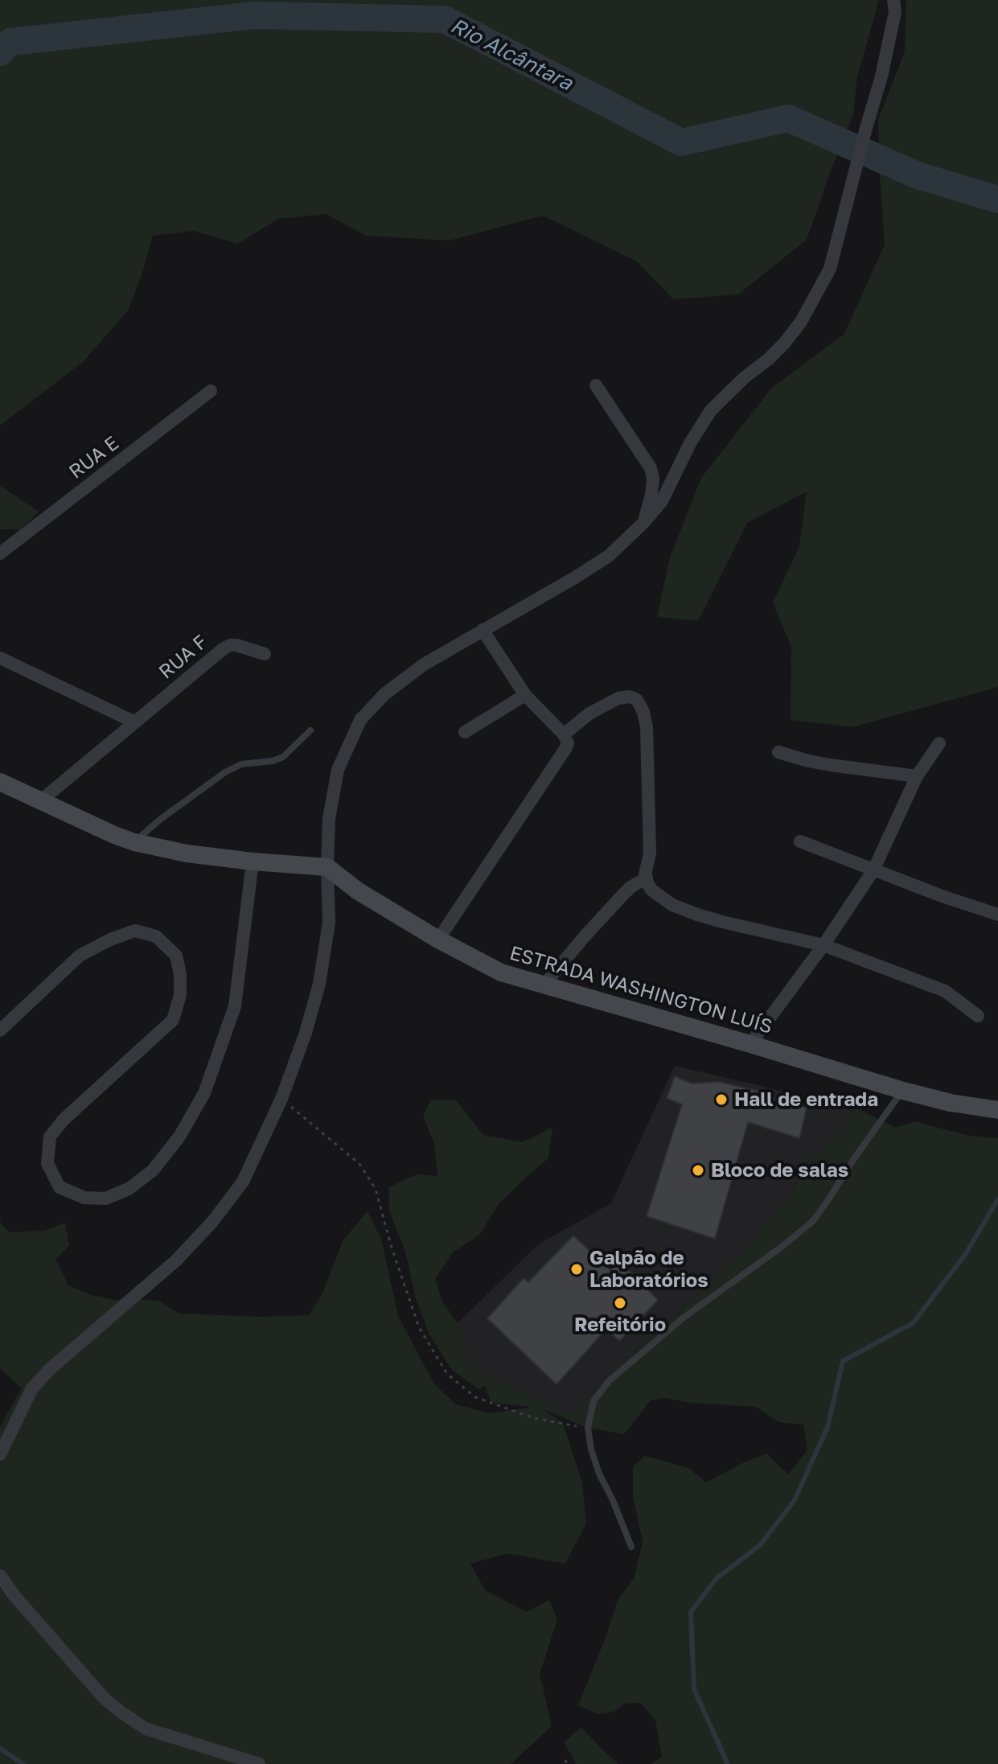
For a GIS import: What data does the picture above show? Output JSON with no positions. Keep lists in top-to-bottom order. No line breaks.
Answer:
{"streets":{"street":["RUA E","RUA F","ESTRADA WASHINGTON LUÍS"]},"water":["Rio Alcântara"],"places":["Hall de entrada","Bloco de salas","Galpão de Laboratórios","Refeitório"]}
